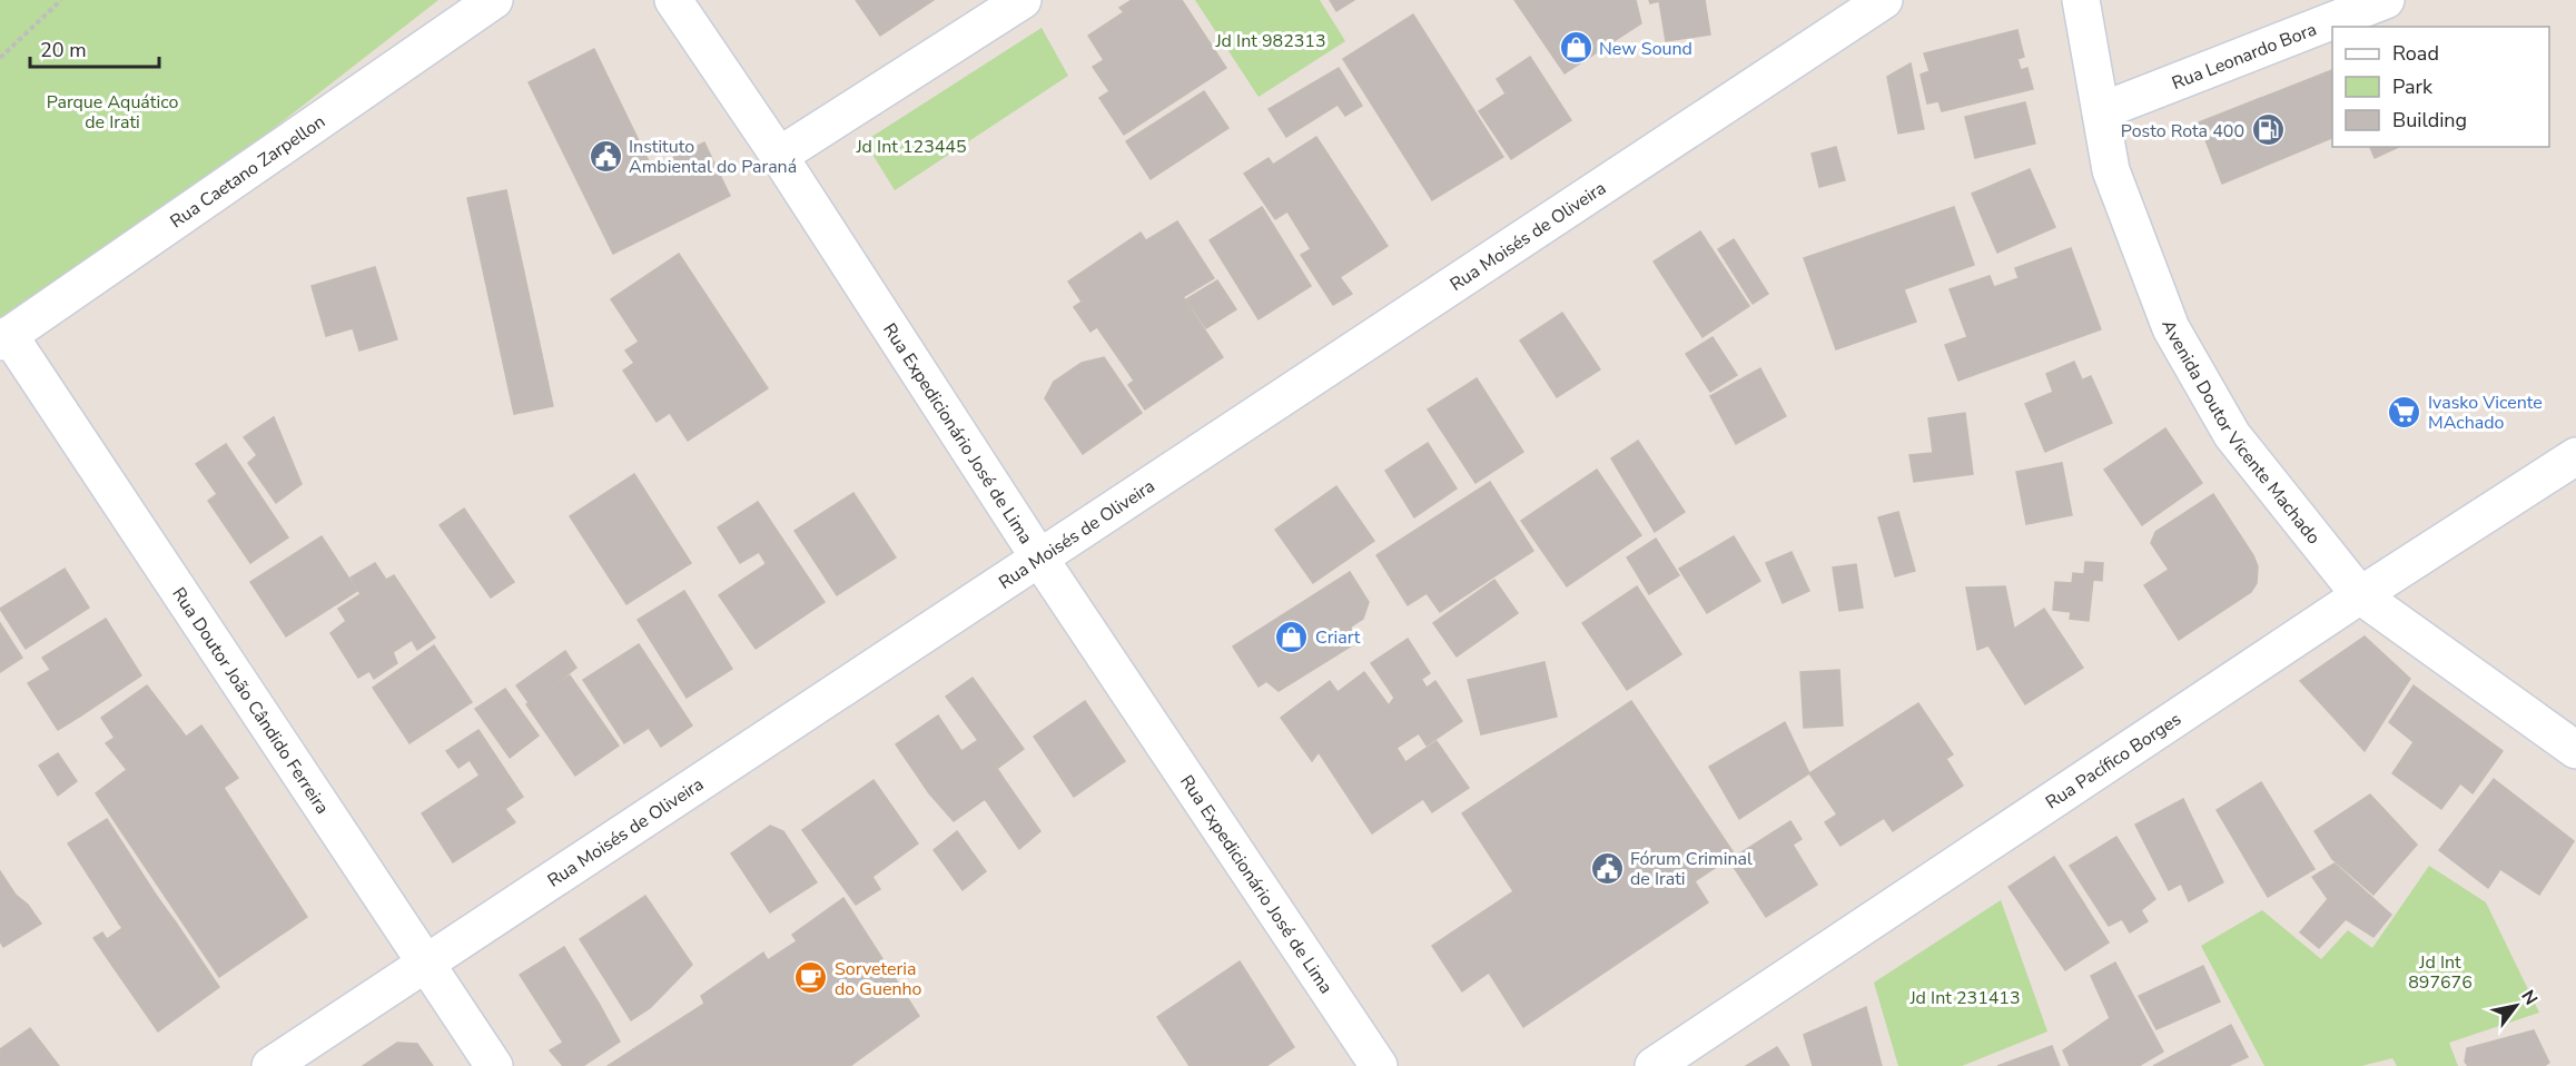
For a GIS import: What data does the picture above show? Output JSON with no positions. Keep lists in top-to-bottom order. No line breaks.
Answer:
{"streets":{"street":["Rua Leonardo Bora","Rua Caetano Zarpellon","Rua Moisés de Oliveira","Avenida Doutor Vicente Machado","Rua Expedicionário José de Lima","Rua Doutor João Cândido Ferreira","Rua Pacífico Borges"]},"crossings":[["Rua Leonardo Bora","Avenida Doutor Vicente Machado"],["Rua Caetano Zarpellon","Rua Doutor João Cândido Ferreira"],["Rua Moisés de Oliveira","Rua Expedicionário José de Lima"],["Rua Moisés de Oliveira","Rua Doutor João Cândido Ferreira"],["Avenida Doutor Vicente Machado","Rua Pacífico Borges"]],"parks":["Jd Int 982313","Parque Aquático de Irati","Jd Int 123445","Jd Int 897676","Jd Int 231413"],"places":{"shop":["New Sound","Criart"],"fuel station":["Posto Rota 400"],"public building":["Instituto Ambiental do Paraná","Fórum Criminal de Irati"],"supermarket":["Ivasko Vicente MAchado"],"cafe":["Sorveteria do Guenho"]},"legend":["Road","Park","Building"],"scale_bar":"20 m","north":"top right"}
